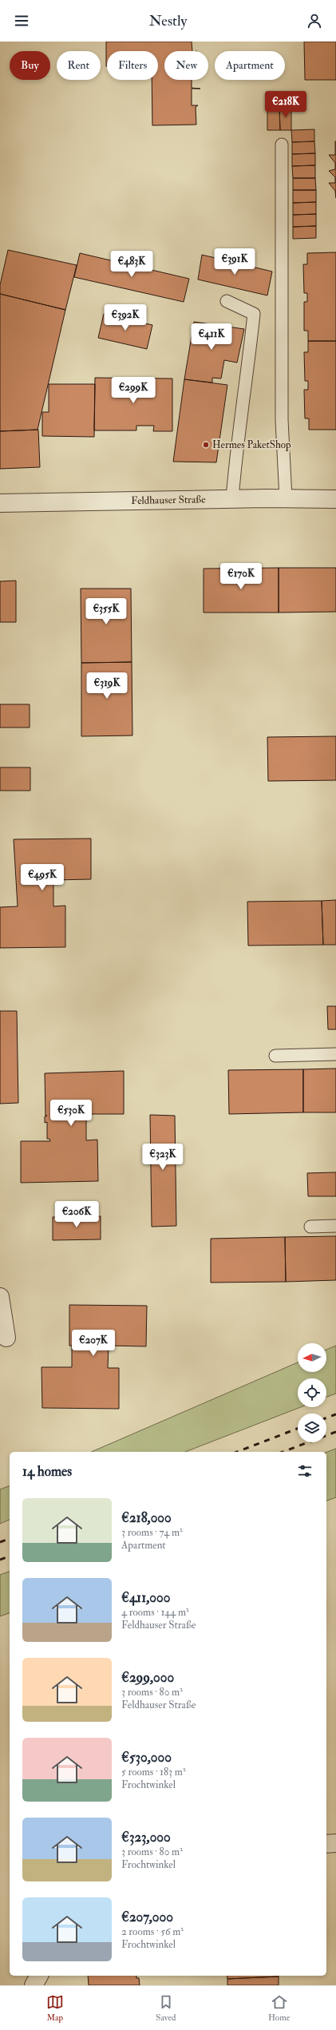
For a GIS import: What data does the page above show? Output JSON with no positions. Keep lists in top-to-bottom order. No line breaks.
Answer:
{"streets":{"street":["Feldhauser Straße"]},"places":["Hermes PaketShop"],"north":"left","page":{"header":"Nestly","chip":["Buy","Rent","Filters","New","Apartment"],"price":["€218K","€391K","€483K","€392K","€411K","€299K","€170K","€355K","€319K","€495K","€530K","€323K","€206K","€207K"],"heading":"14 homes","list":[{"name":"€218,000","note":"3 rooms · 74 m² · Apartment"},{"name":"€411,000","note":"4 rooms · 144 m² · Feldhauser Straße"},{"name":"€299,000","note":"3 rooms · 80 m² · Feldhauser Straße"},{"name":"€530,000","note":"5 rooms · 183 m² · Frochtwinkel"},{"name":"€323,000","note":"3 rooms · 80 m² · Frochtwinkel"},{"name":"€207,000","note":"2 rooms · 56 m² · Frochtwinkel"}],"tabs":["Map","Saved","Home"]}}
